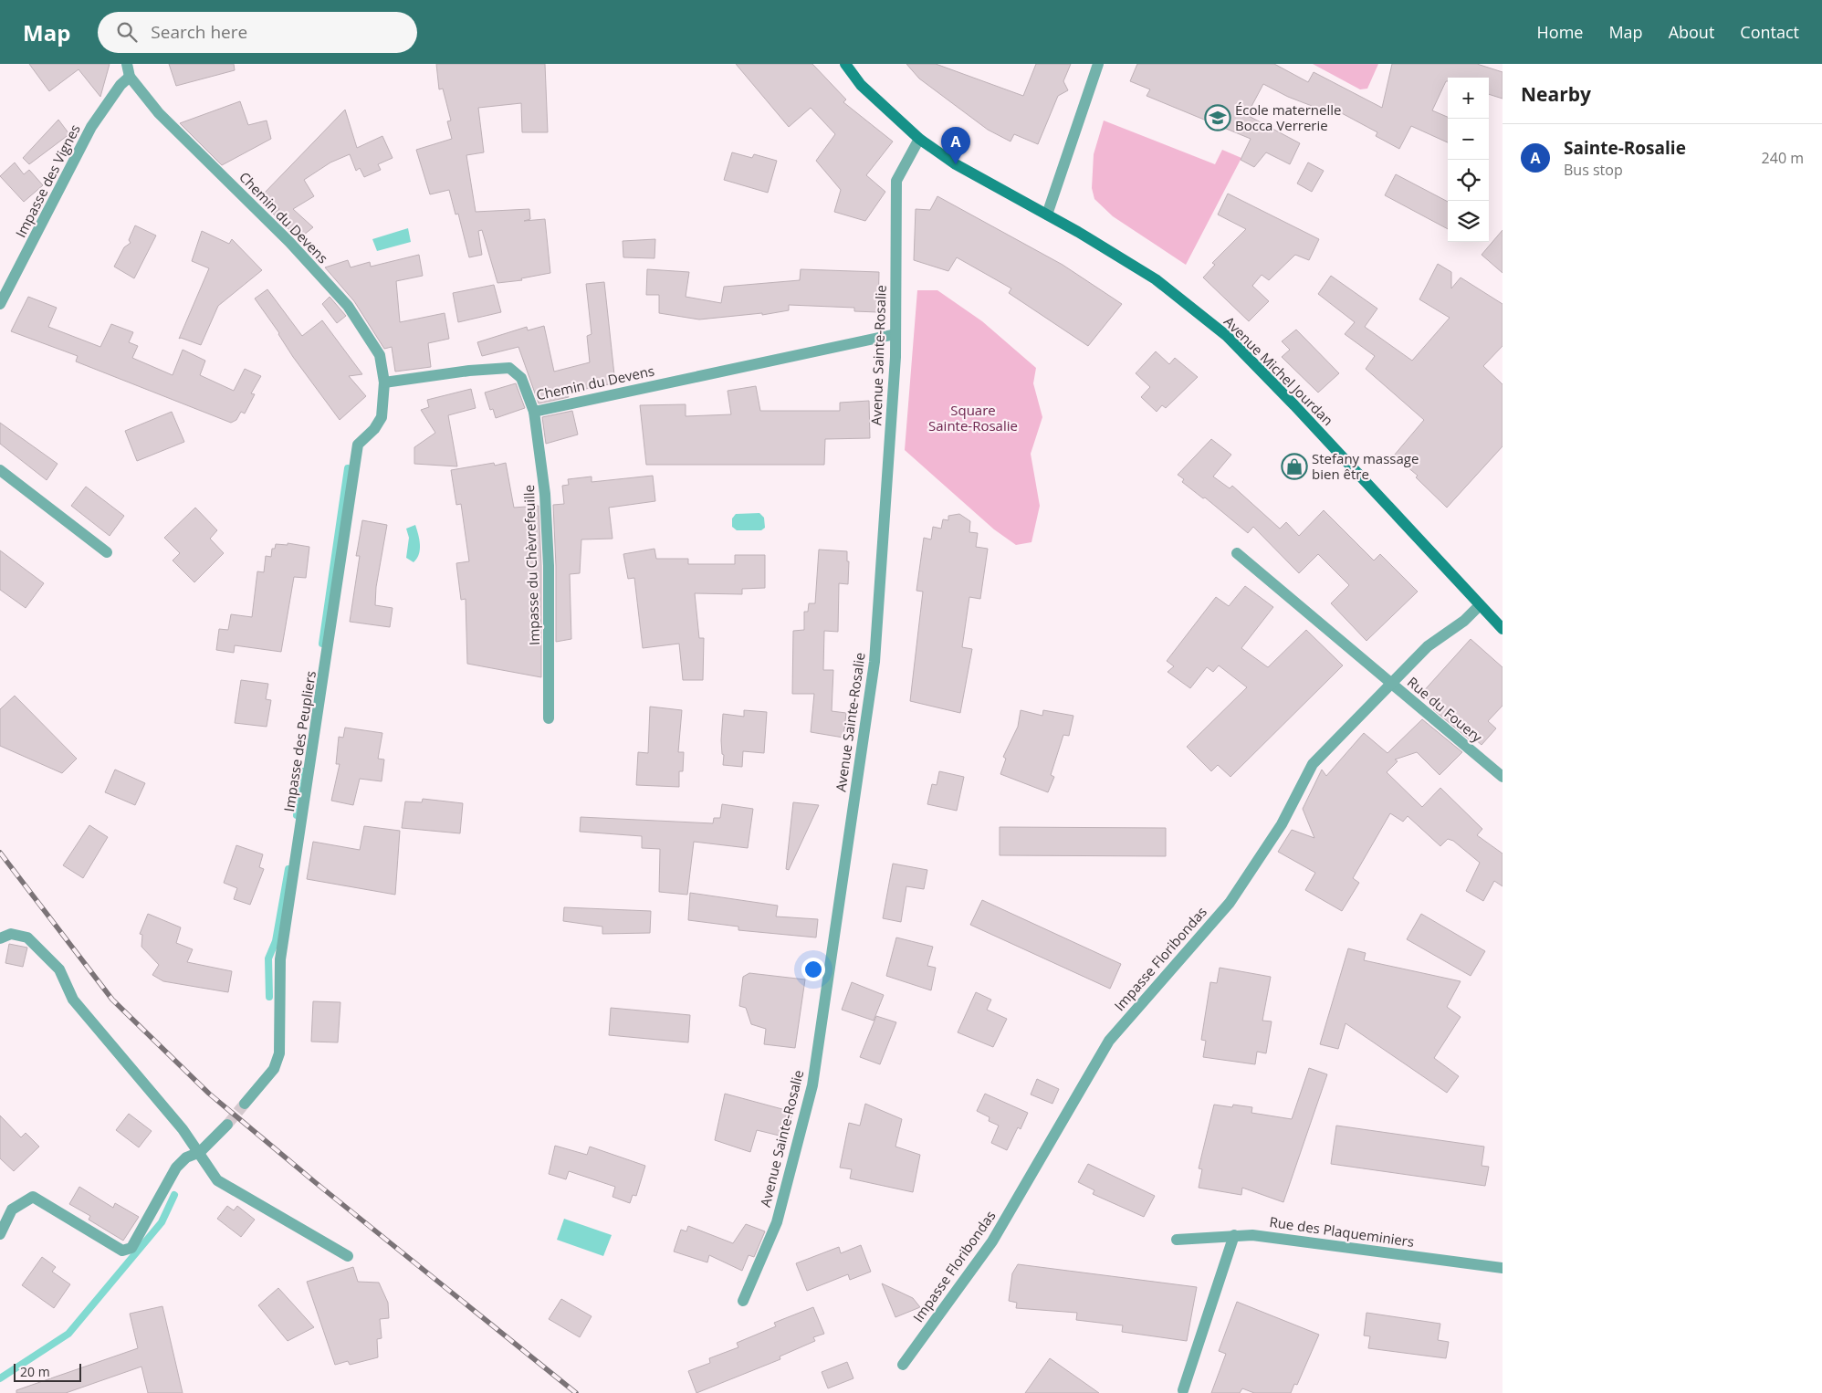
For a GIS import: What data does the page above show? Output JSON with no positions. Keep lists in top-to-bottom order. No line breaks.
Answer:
{"streets":{"street":["Impasse des Vignes","Chemin du Devens","Avenue Sainte-Rosalie","Avenue Michel Jourdan","Impasse du Chèvrefeuille","Rue du Fouery","Impasse des Peupliers","Impasse Floribondas","Rue des Plaqueminiers"]},"crossings":[["Impasse des Vignes","Chemin du Devens"],["Chemin du Devens","Avenue Sainte-Rosalie"],["Chemin du Devens","Impasse du Chèvrefeuille"],["Chemin du Devens","Impasse des Peupliers"],["Avenue Sainte-Rosalie","Avenue Michel Jourdan"],["Avenue Michel Jourdan","Impasse Floribondas"],["Rue du Fouery","Impasse Floribondas"]],"parks":["Square Sainte-Rosalie"],"places":{"school or university":["École maternelle Bocca Verrerie"],"shop":["Stefany massage bien être"]},"scale_bar":"20 m","page":{"header":"Map","search":"Search here","nav":["Home","Map","About","Contact"],"heading":"Nearby","map_buttons":["+","−"],"list":[{"mark":"A","name":"Sainte-Rosalie","note":"Bus stop","value":"240 m"}],"pins":"A","scale":"20 m"}}
